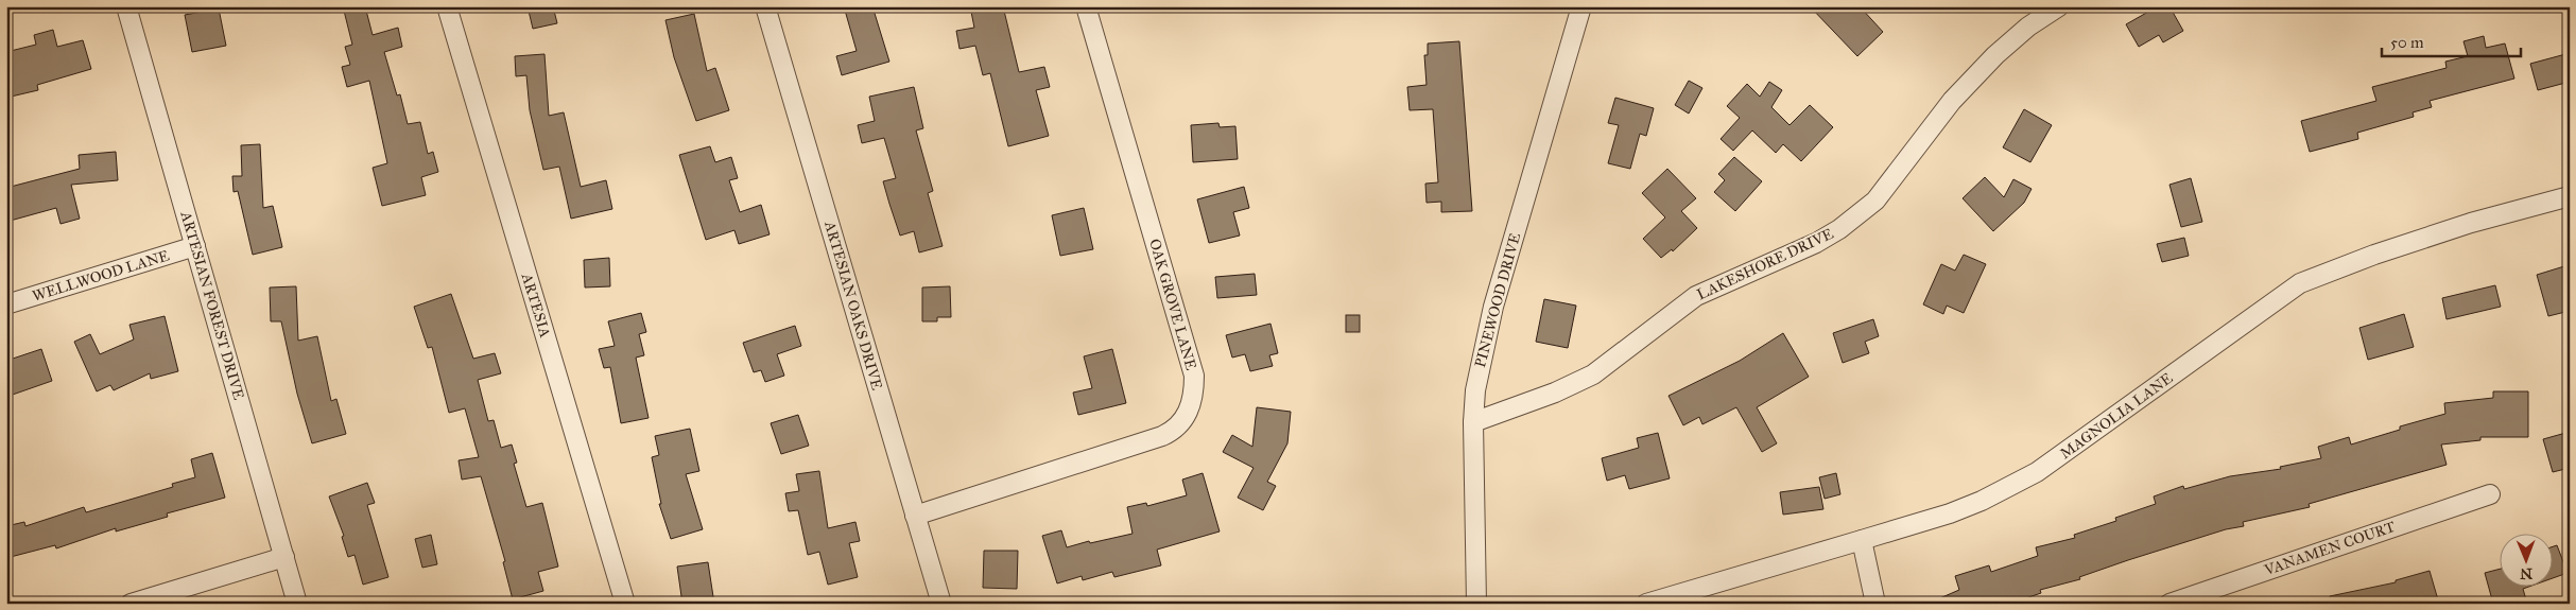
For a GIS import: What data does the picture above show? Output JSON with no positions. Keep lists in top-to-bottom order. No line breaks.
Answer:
{"streets":{"street":["LAKESHORE DRIVE","WELLWOOD LANE","PINEWOOD DRIVE","OAK GROVE LANE","ARTESIAN FOREST DRIVE","ARTESIA","ARTESIAN OAKS DRIVE","MAGNOLIA LANE","VANAMEN COURT"]},"crossings":[["LAKESHORE DRIVE","PINEWOOD DRIVE"],["WELLWOOD LANE","ARTESIAN FOREST DRIVE"],["OAK GROVE LANE","ARTESIAN OAKS DRIVE"]],"scale_bar":"50 m","north":"bottom"}
